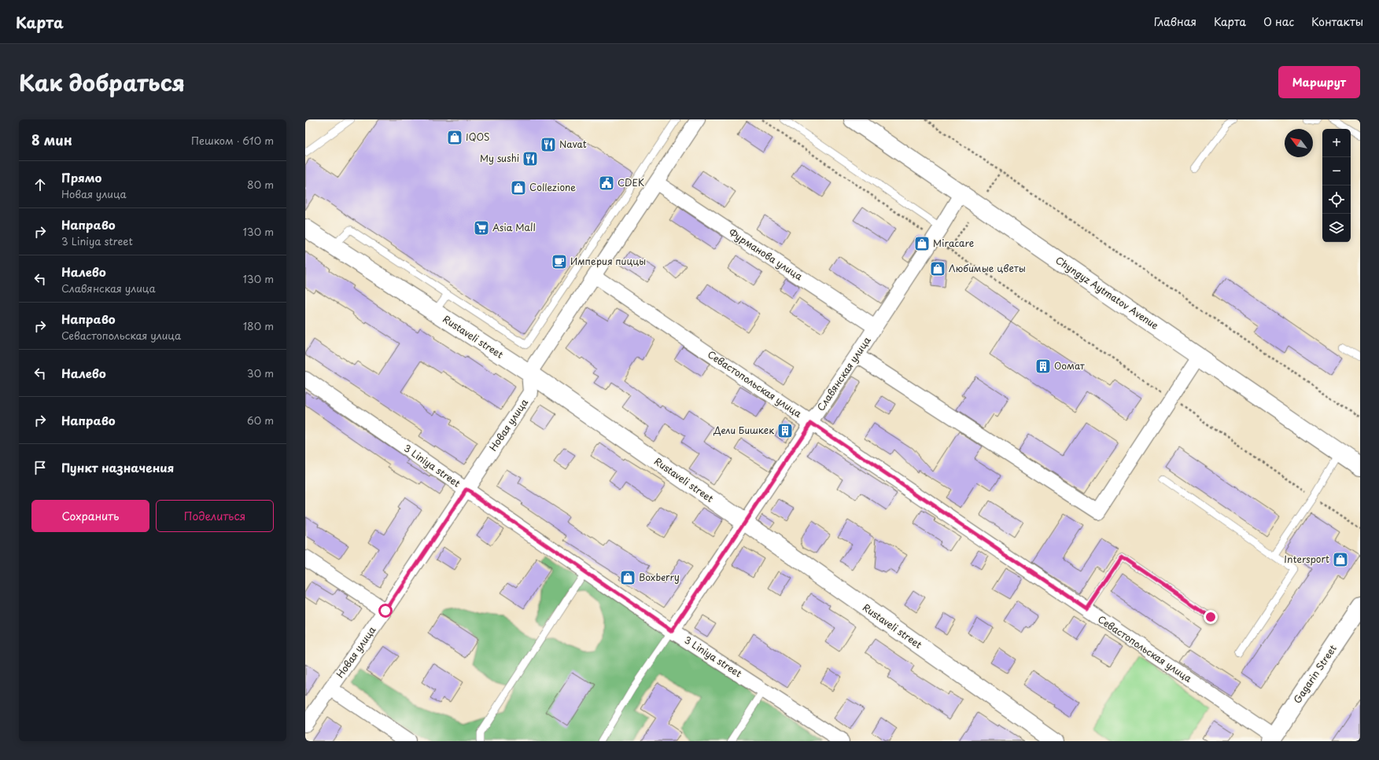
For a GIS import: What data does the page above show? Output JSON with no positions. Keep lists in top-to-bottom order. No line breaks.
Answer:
{"streets":{"street":["Фурманова улица","Chyngyz Aytmatov Avenue","Rustaveli street","Славянская улица","Севастопольская улица","Новая улица","3 Liniya street","Gagarin Street"]},"crossings":[["Фурманова улица","Славянская улица"],["Chyngyz Aytmatov Avenue","Славянская улица"],["Rustaveli street","Славянская улица"],["Rustaveli street","Новая улица"],["Славянская улица","Севастопольская улица"],["Славянская улица","3 Liniya street"],["Севастопольская улица","Gagarin Street"],["Новая улица","3 Liniya street"]],"places":{"shop":["IQOS","Cоllezione","Miracare","Любимые цветы","Intersport","Boxberry"],"restaurant":["Navat","My sushi"],"public building":["CDEK"],"supermarket":["Asia Mall"],"cafe":["Империя пиццы"],"building":["Оомат","Дели Бишкек"]},"north":"top left","page":{"header":"Карта","nav":["Главная","Карта","О нас","Контакты"],"title":"Как добраться","buttons":["Маршрут",["Сохранить","Поделиться"]],"heading":["8 мин","Пешком · 610 m"],"map_buttons":["+","−"],"list":[["Прямо","Новая улица","80 m"],["Направо","3 Liniya street","130 m"],["Налево","Славянская улица","130 m"],["Направо","Севастопольская улица","180 m"],["Налево","30 m"],["Направо","60 m"],"Пункт назначения"]}}
